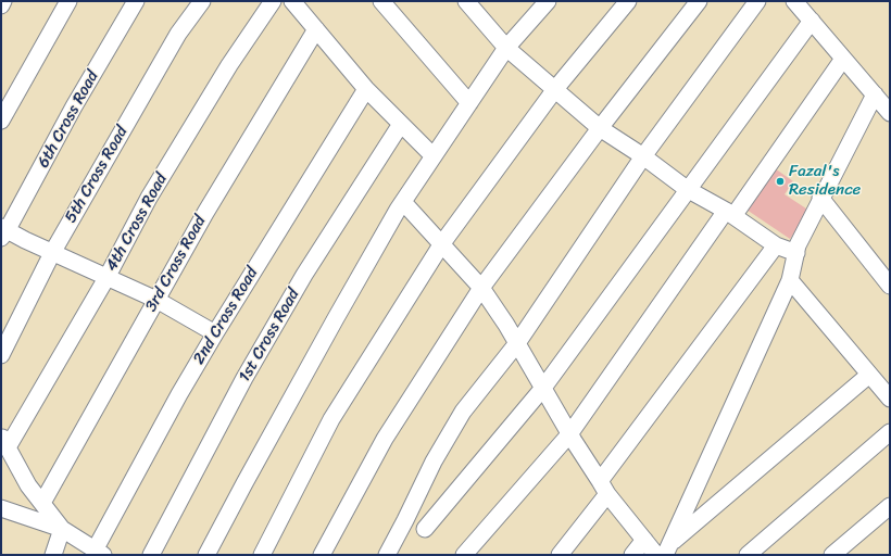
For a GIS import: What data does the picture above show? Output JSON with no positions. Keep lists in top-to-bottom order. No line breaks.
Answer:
{"streets":{"street":["6th Cross Road","5th Cross Road","4th Cross Road","3rd Cross Road","2nd Cross Road","1st Cross Road"]},"places":["Fazal's Residence"]}
